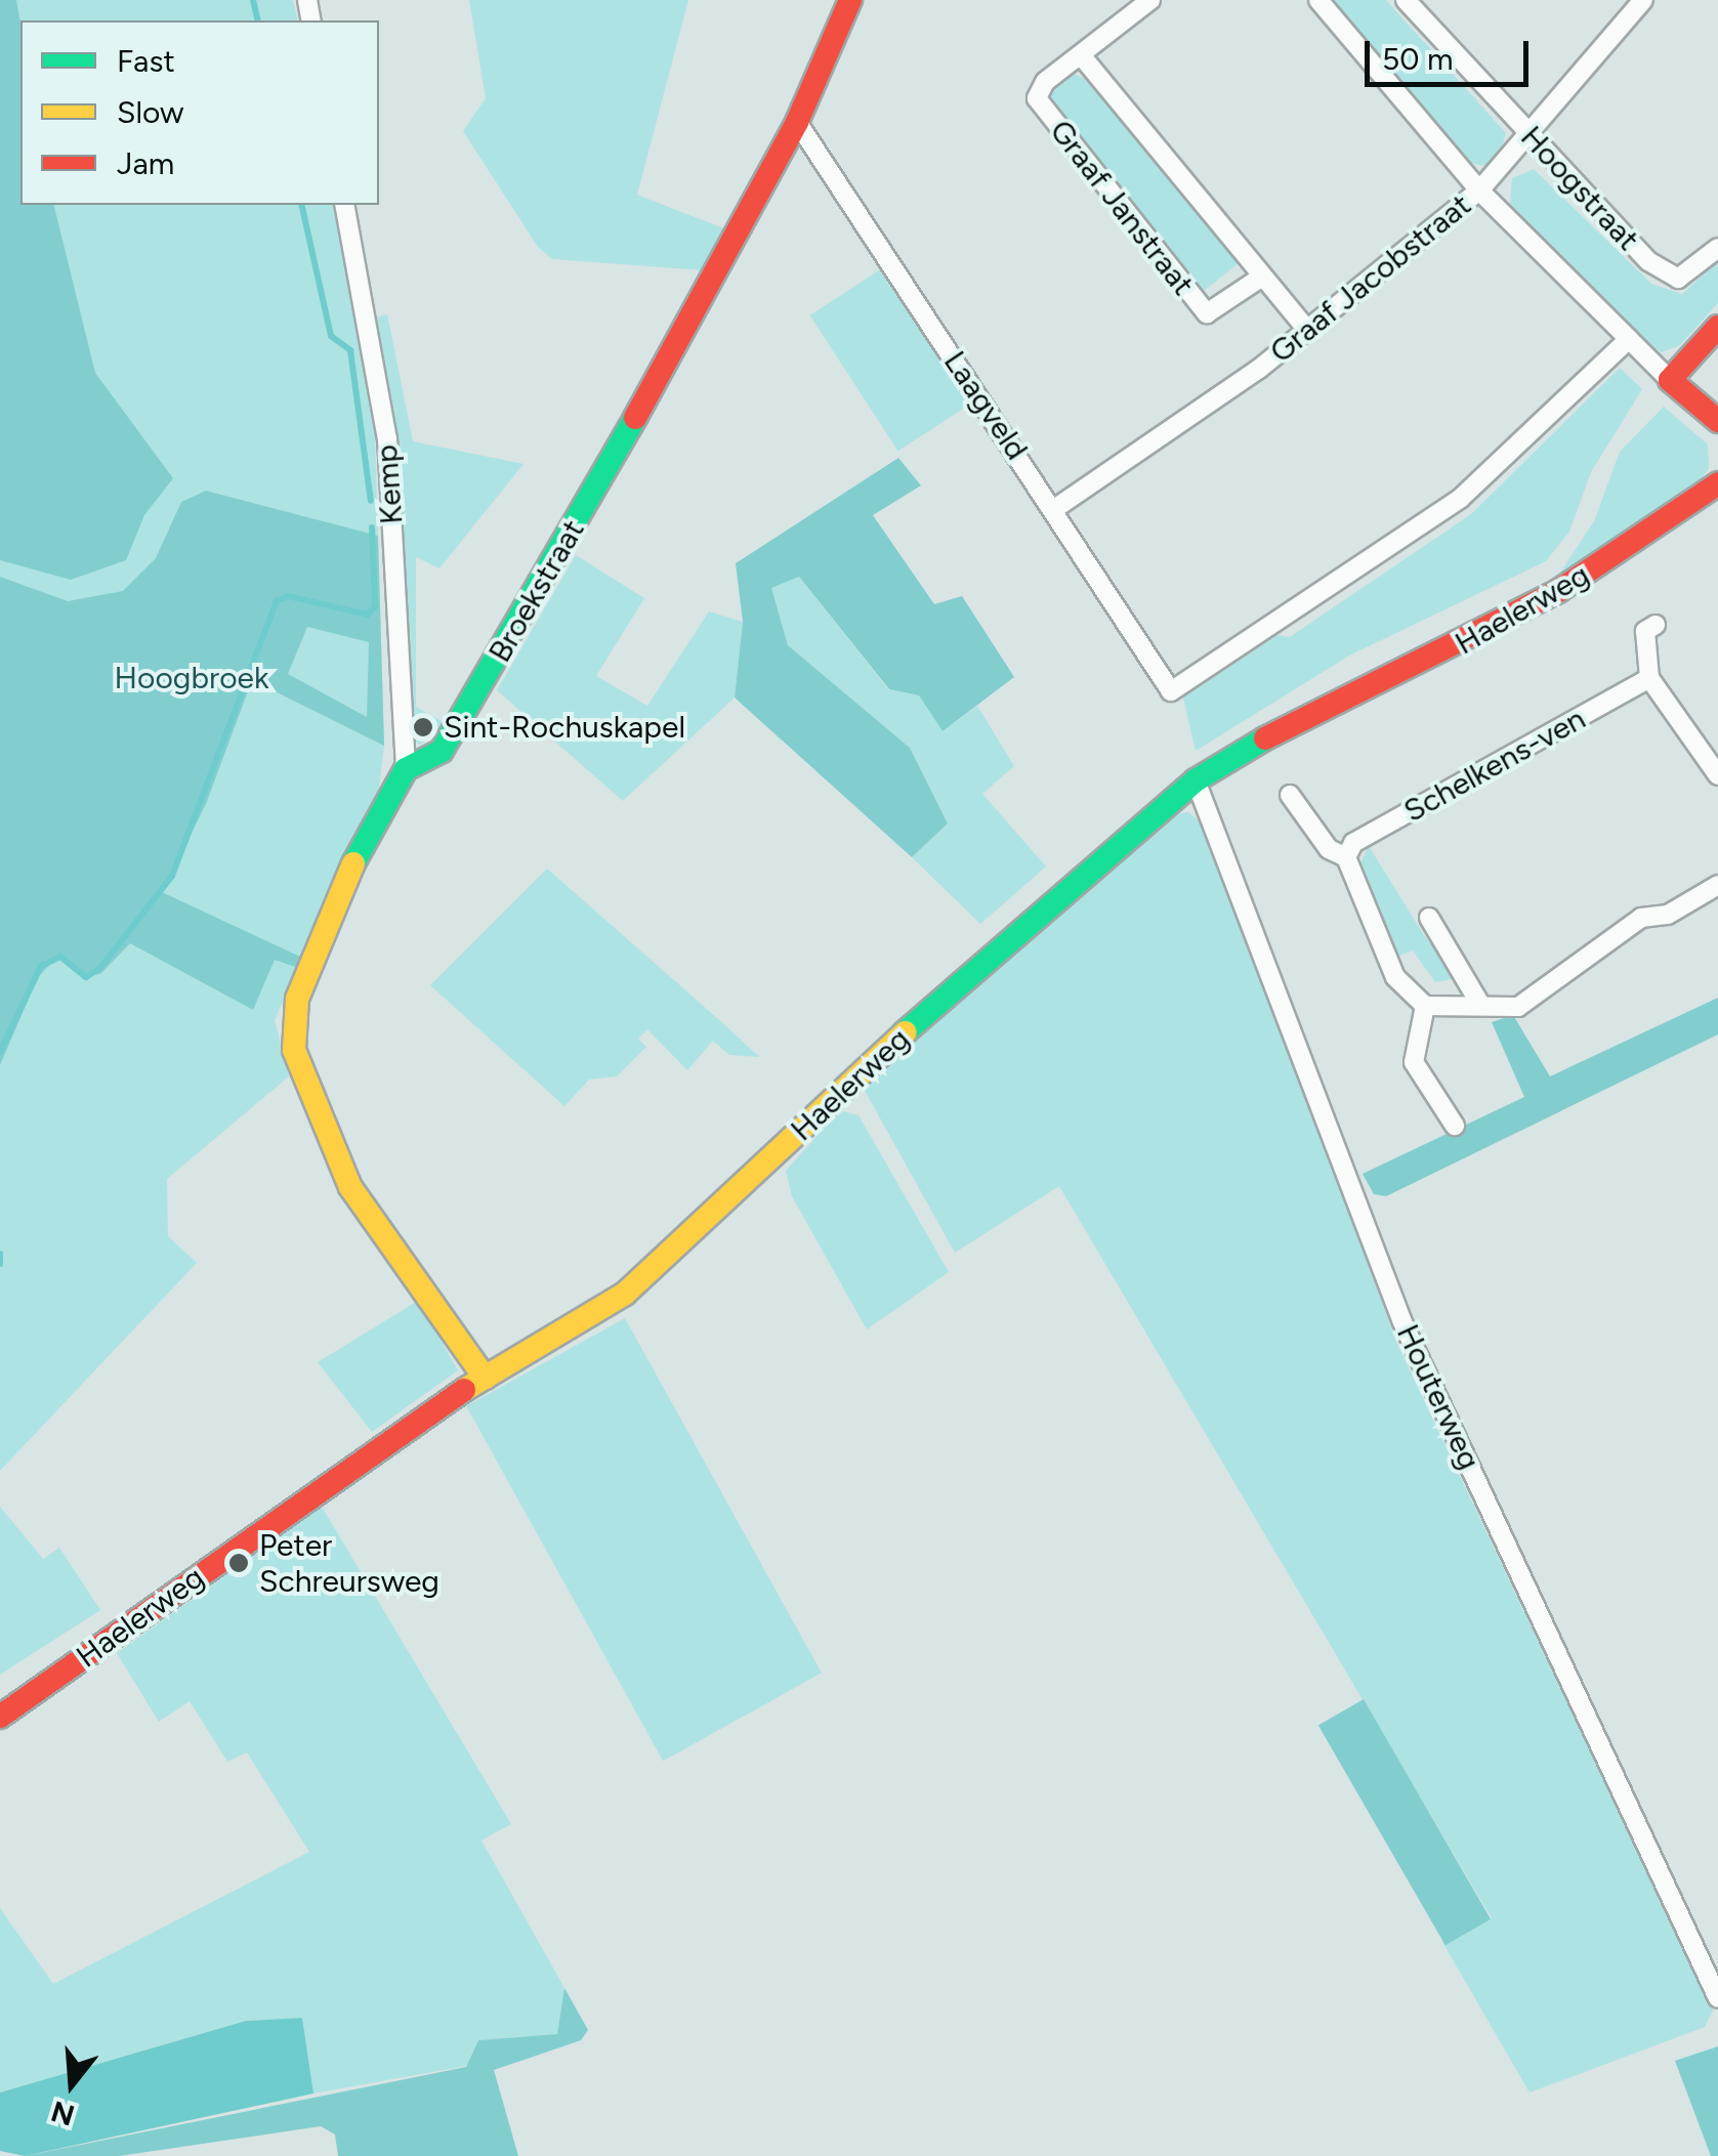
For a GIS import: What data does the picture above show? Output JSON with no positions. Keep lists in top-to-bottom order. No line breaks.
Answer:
{"streets":{"street":["Hoogstraat","Graaf Janstraat","Graaf Jacobstraat","Laagveld","Kemp","Broekstraat","Haelerweg","Schelkens-ven","Houterweg"]},"crossings":[["Hoogstraat","Graaf Jacobstraat"],["Graaf Janstraat","Graaf Jacobstraat"],["Graaf Jacobstraat","Laagveld"],["Laagveld","Broekstraat"],["Kemp","Broekstraat"],["Broekstraat","Haelerweg"],["Haelerweg","Houterweg"]],"parks":["Hoogbroek"],"places":["Sint-Rochuskapel","Peter Schreursweg"],"legend":["Fast","Slow","Jam"],"scale_bar":"50 m","north":"bottom"}
